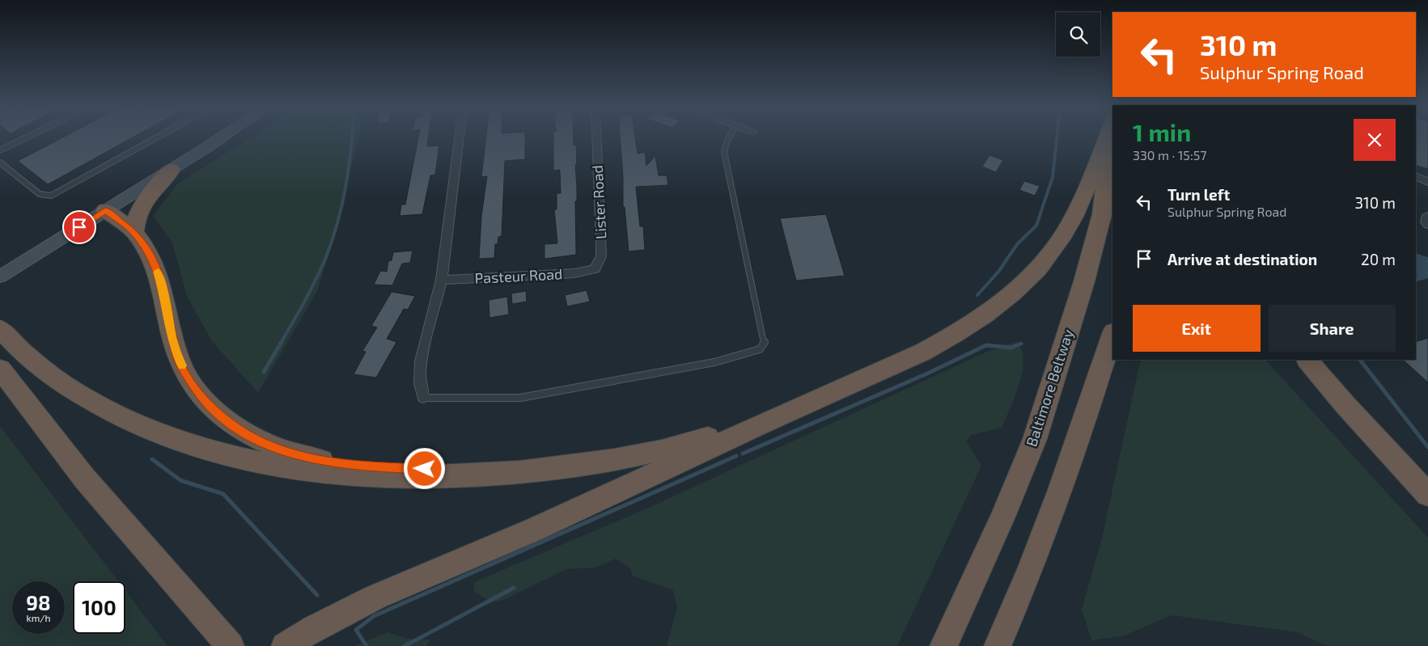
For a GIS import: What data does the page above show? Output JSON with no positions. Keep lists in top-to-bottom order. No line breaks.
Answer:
{"streets":{"highway":["Baltimore Beltway"],"street":["Lister Road","Pasteur Road"]},"crossings":[["Lister Road","Pasteur Road"]],"page":{"turn":["310 m","Sulphur Spring Road"],"heading":["1 min","330 m · 15:57"],"list":[{"name":"Turn left","note":"Sulphur Spring Road","value":"310 m"},{"name":"Arrive at destination","value":"20 m"}],"buttons":["Exit","Share"],"speed":"98 km/h","limit":"100"}}
